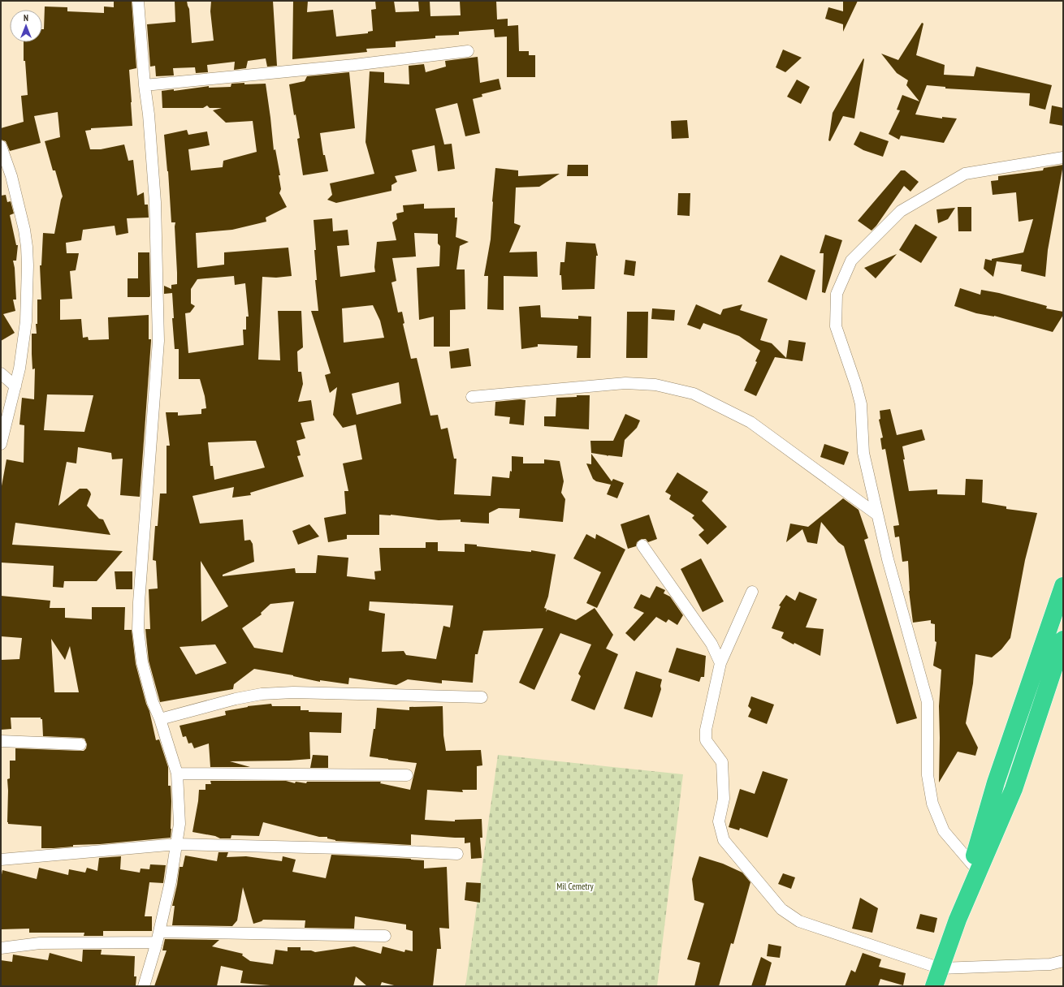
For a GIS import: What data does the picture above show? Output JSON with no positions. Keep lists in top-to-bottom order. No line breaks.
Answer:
{"parks":["Mil Cemetry"],"north":"top"}
